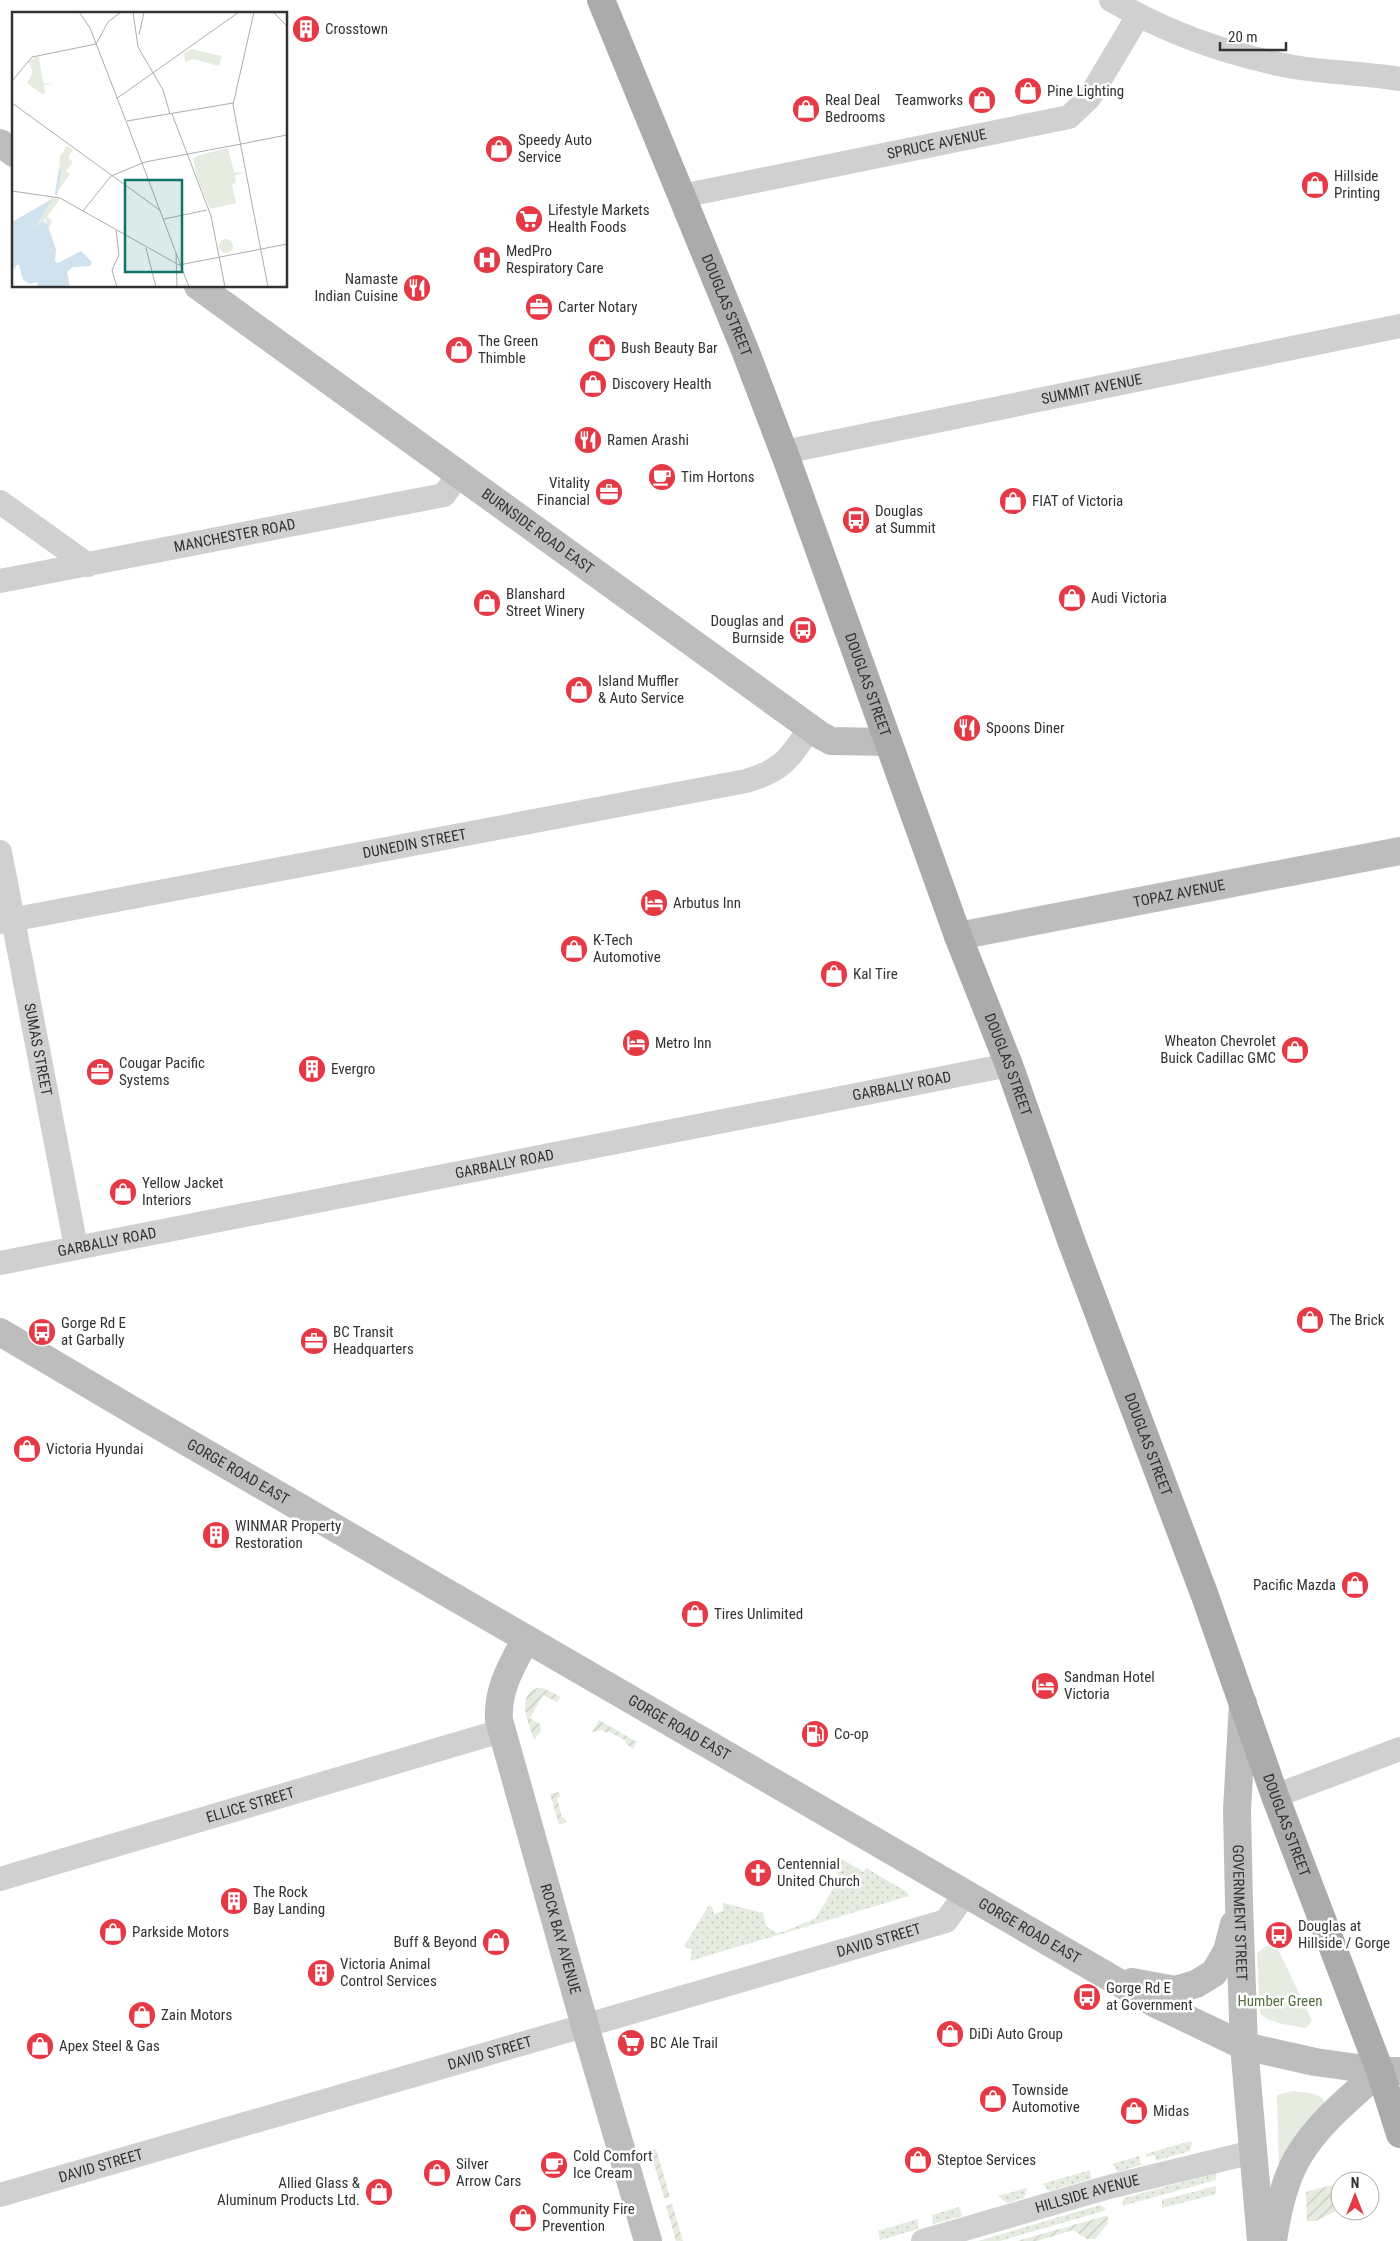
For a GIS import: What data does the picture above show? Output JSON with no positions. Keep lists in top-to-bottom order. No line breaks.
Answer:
{"streets":{"main road":["DOUGLAS STREET","BURNSIDE ROAD EAST","TOPAZ AVENUE","GORGE ROAD EAST","GOVERNMENT STREET","ROCK BAY AVENUE"],"street":["SPRUCE AVENUE","SUMMIT AVENUE","MANCHESTER ROAD","DUNEDIN STREET","SUMAS STREET","GARBALLY ROAD","ELLICE STREET","DAVID STREET","HILLSIDE AVENUE"]},"crossings":[["SPRUCE AVENUE","DOUGLAS STREET"],["DOUGLAS STREET","SUMMIT AVENUE"],["DOUGLAS STREET","BURNSIDE ROAD EAST"],["DOUGLAS STREET","TOPAZ AVENUE"],["DOUGLAS STREET","GARBALLY ROAD"],["DOUGLAS STREET","GORGE ROAD EAST"],["DOUGLAS STREET","GOVERNMENT STREET"],["BURNSIDE ROAD EAST","MANCHESTER ROAD"],["BURNSIDE ROAD EAST","DUNEDIN STREET"],["DUNEDIN STREET","SUMAS STREET"],["SUMAS STREET","GARBALLY ROAD"],["GORGE ROAD EAST","GOVERNMENT STREET"],["GORGE ROAD EAST","ROCK BAY AVENUE"],["GORGE ROAD EAST","DAVID STREET"],["ELLICE STREET","ROCK BAY AVENUE"],["GOVERNMENT STREET","HILLSIDE AVENUE"],["ROCK BAY AVENUE","DAVID STREET"]],"parks":["Humber Green"],"places":{"building":["Crosstown","Evergro","WINMAR Property Restoration","The Rock Bay Landing","Victoria Animal Control Services"],"shop":["Pine Lighting","Teamworks","Real Deal Bedrooms","Speedy Auto Service","Hillside Printing","Bush Beauty Bar","The Green Thimble","Discovery Health","FIAT of Victoria","Audi Victoria","Blanshard Street Winery","Island Muffler & Auto Service","K-Tech Automotive","Kal Tire","Wheaton Chevrolet Buick Cadillac GMC","Yellow Jacket Interiors","The Brick","Victoria Hyundai","Pacific Mazda","Tires Unlimited","Parkside Motors","Buff & Beyond","Zain Motors","DiDi Auto Group","Apex Steel & Gas","Townside Automotive","Midas","Steptoe Services","Silver Arrow Cars","Allied Glass & Aluminum Products Ltd.","Community Fire Prevention"],"supermarket":["Lifestyle Markets Health Foods","BC Ale Trail"],"hospital":["MedPro Respiratory Care"],"restaurant":["Namaste Indian Cuisine","Ramen Arashi","Spoons Diner"],"office":["Carter Notary","Vitality Financial","Cougar Pacific Systems","BC Transit Headquarters"],"cafe":["Tim Hortons","Cold Comfort Ice Cream"],"bus stop":["Douglas at Summit","Douglas and Burnside","Gorge Rd E at Garbally","Douglas at Hillside / Gorge","Gorge Rd E at Government"],"hotel":["Arbutus Inn","Metro Inn","Sandman Hotel Victoria"],"fuel station":["Co-op"],"church":["Centennial United Church"]},"scale_bar":"20 m","north":"top"}
